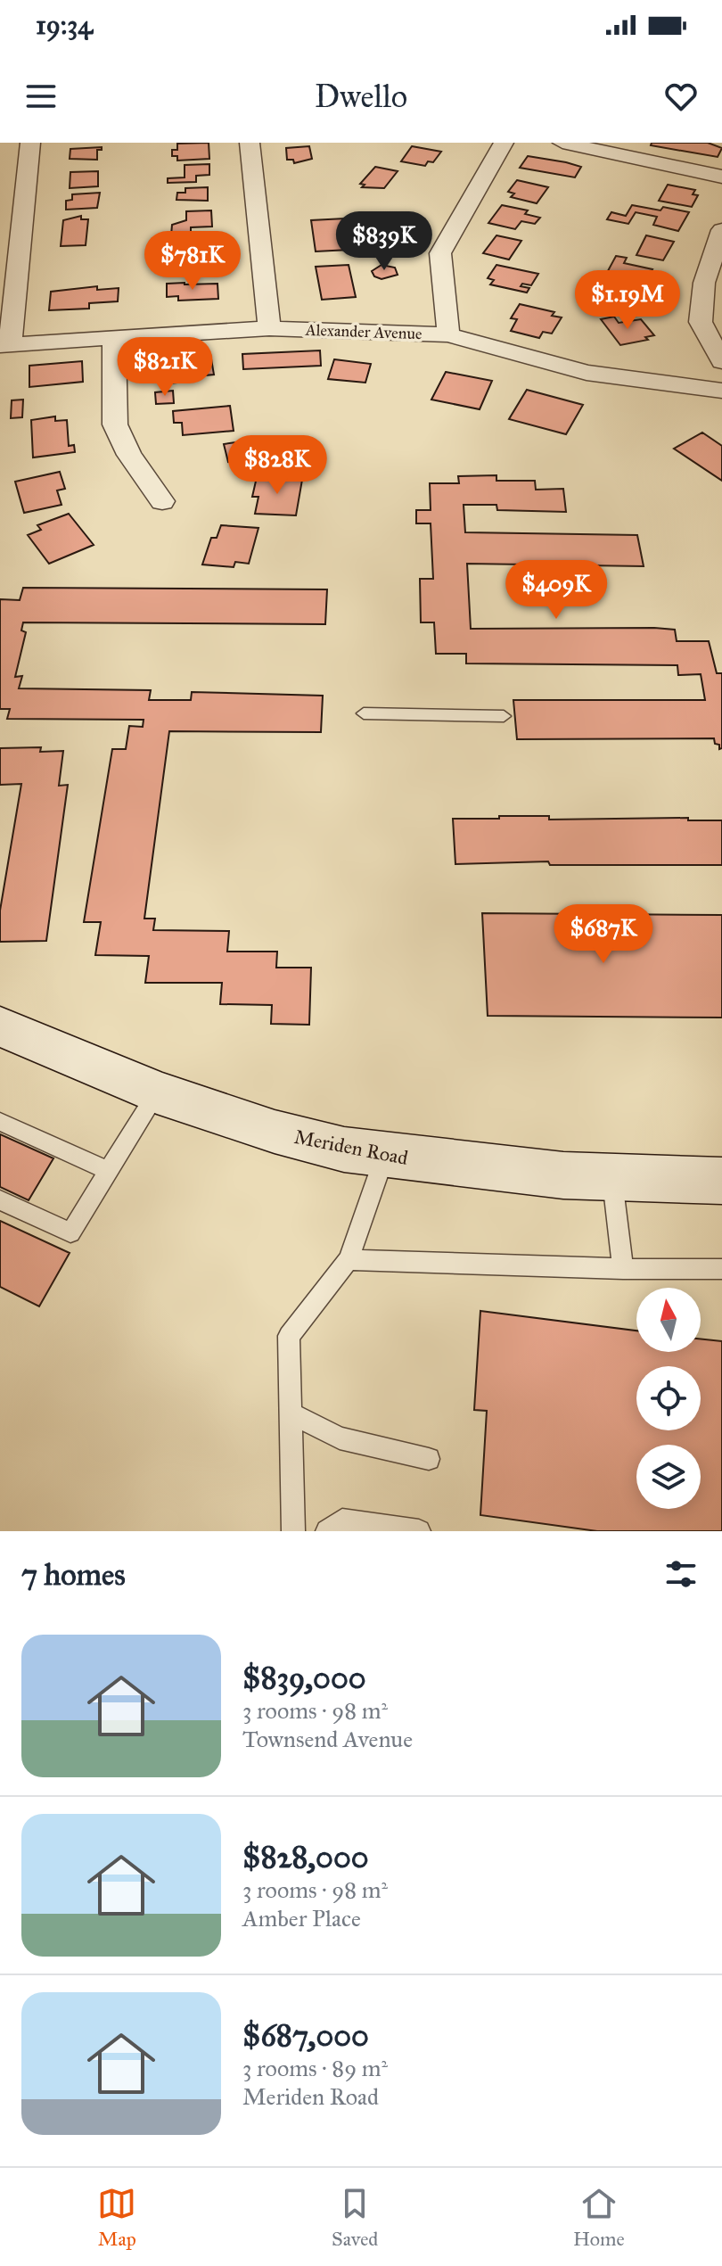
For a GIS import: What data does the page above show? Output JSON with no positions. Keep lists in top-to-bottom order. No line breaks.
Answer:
{"streets":{"main road":["Meriden Road"],"street":["Alexander Avenue"]},"north":"top","page":{"status":"19:34","header":"Dwello","price":["$839K","$781K","$1.19M","$821K","$828K","$409K","$687K"],"heading":"7 homes","list":[{"name":"$839,000","note":"3 rooms · 98 m² · Townsend Avenue"},{"name":"$828,000","note":"3 rooms · 98 m² · Amber Place"},{"name":"$687,000","note":"3 rooms · 89 m² · Meriden Road"}],"tabs":["Map","Saved","Home"]}}
